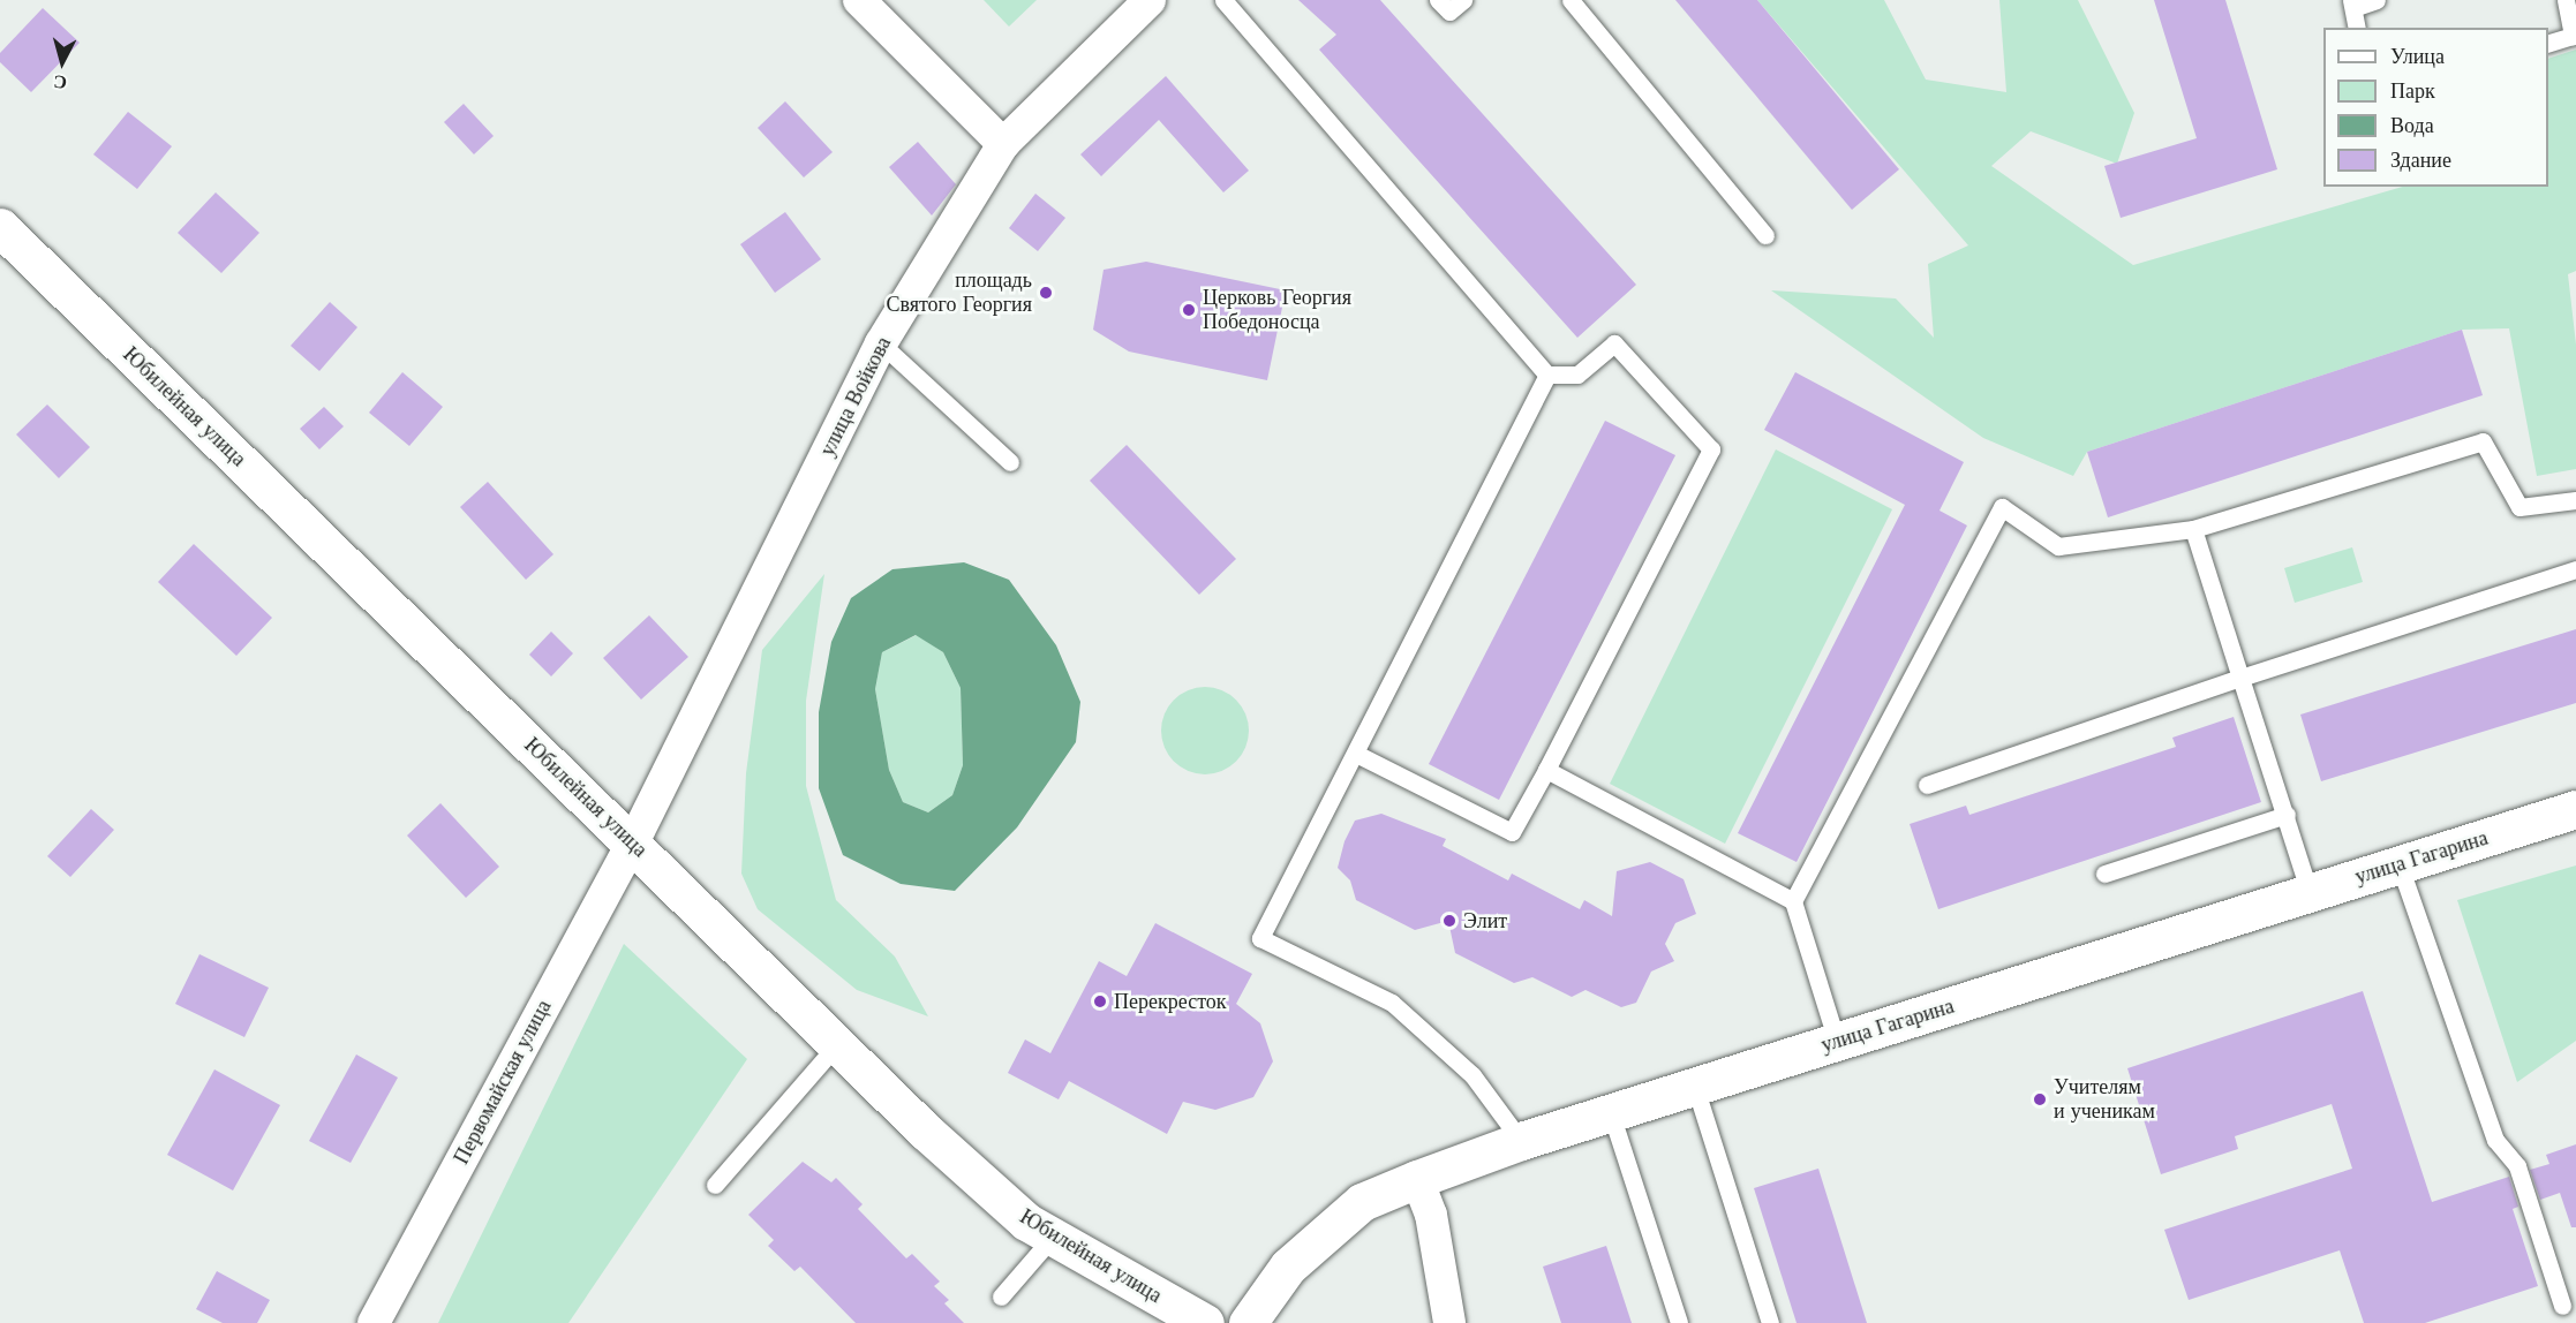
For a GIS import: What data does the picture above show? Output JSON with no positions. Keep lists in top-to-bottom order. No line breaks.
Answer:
{"streets":{"street":["улица Войкова","Юбилейная улица","улица Гагарина","Первомайская улица"]},"crossings":[["улица Войкова","Юбилейная улица"],["улица Войкова","Первомайская улица"],["Юбилейная улица","Первомайская улица"]],"places":["площадь Святого Георгия","Церковь Георгия Победоносца","Элит","Перекресток","Учителям и ученикам"],"legend":["Улица","Парк","Вода","Здание"],"north":"bottom"}
